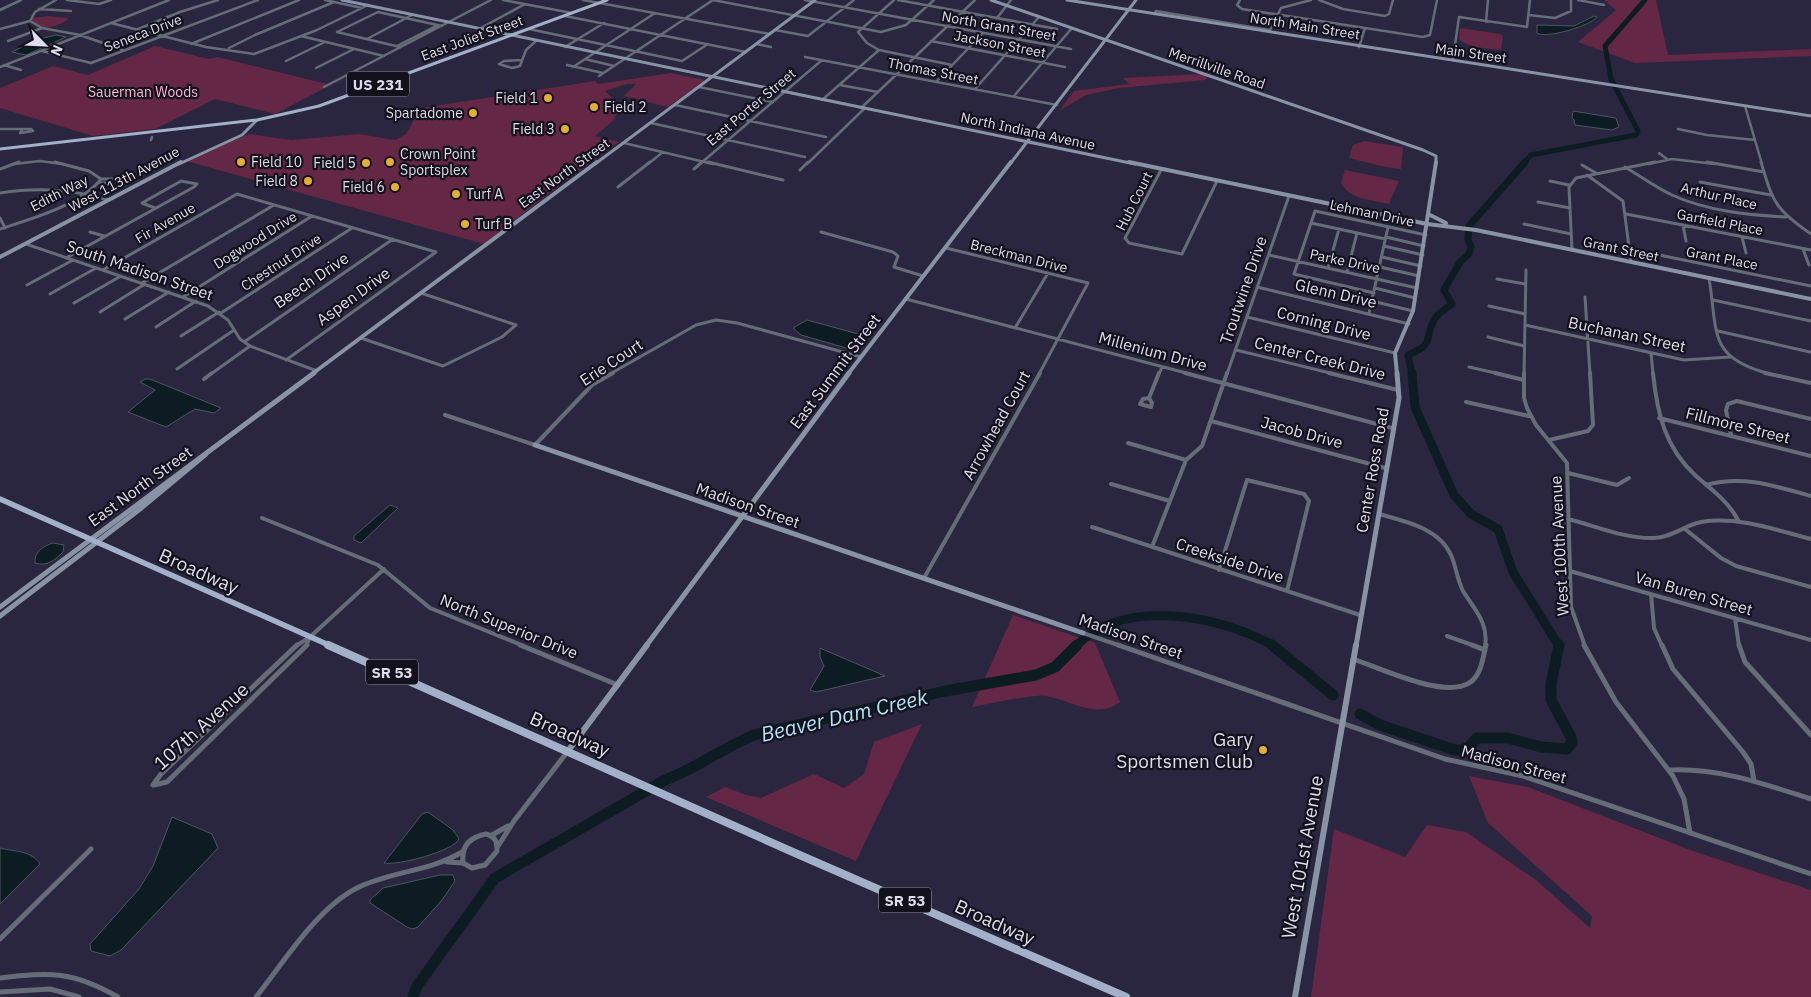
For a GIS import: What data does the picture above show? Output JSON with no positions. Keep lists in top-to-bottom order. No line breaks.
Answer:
{"streets":{"main road":["East Joliet Street","US 231","Broadway","SR 53"],"street":["North Grant Street","Seneca Drive","Jackson Street","Main Street","Merrillville Road","Thomas Street","East Porter Street","North Indiana Avenue","East North Street","West 113th Avenue","Edith Way","Arthur Place","Hub Court","Lehman Drive","Garfield Place","Fir Avenue","Dogwood Drive","Grant Street","Breckman Drive","Grant Place","Parke Drive","Chestnut Drive","South Madison Street","Beech Drive","Troutwine Drive","Glenn Drive","Aspen Drive","Corning Drive","Buchanan Street","Millenium Drive","Center Creek Drive","Erie Court","East Summit Street","Arrowhead Court","Fillmore Street","Jacob Drive","Center Ross Road","Madison Street","West 100th Avenue","Creekside Drive","Van Buren Street","North Superior Drive","107th Avenue","West 101st Avenue"]},"crossings":[["North Grant Street","East North Street"],["East Joliet Street","US 231"],["East Joliet Street","North Indiana Avenue"],["East Joliet Street","West 113th Avenue"],["Main Street","East Summit Street"],["Merrillville Road","East Summit Street"],["Merrillville Road","Center Ross Road"],["Thomas Street","East Porter Street"],["Thomas Street","East Summit Street"],["US 231","West 113th Avenue"],["East Porter Street","North Indiana Avenue"],["North Indiana Avenue","East North Street"],["North Indiana Avenue","Hub Court"],["North Indiana Avenue","Grant Street"],["North Indiana Avenue","Troutwine Drive"],["North Indiana Avenue","East Summit Street"],["North Indiana Avenue","Center Ross Road"],["East North Street","South Madison Street"],["East North Street","Broadway"],["West 113th Avenue","South Madison Street"],["Lehman Drive","Center Ross Road"],["Fir Avenue","South Madison Street"],["Dogwood Drive","South Madison Street"],["Grant Street","Center Ross Road"],["Breckman Drive","East Summit Street"],["Breckman Drive","Arrowhead Court"],["Parke Drive","Troutwine Drive"],["Parke Drive","Center Ross Road"],["Chestnut Drive","South Madison Street"],["South Madison Street","Beech Drive"],["South Madison Street","Aspen Drive"],["Troutwine Drive","Glenn Drive"],["Troutwine Drive","Corning Drive"],["Troutwine Drive","Millenium Drive"],["Troutwine Drive","Center Creek Drive"],["Troutwine Drive","Jacob Drive"],["Glenn Drive","Center Ross Road"],["Corning Drive","Center Ross Road"],["Buchanan Street","West 100th Avenue"],["Millenium Drive","East Summit Street"],["Millenium Drive","Arrowhead Court"],["Millenium Drive","Center Ross Road"],["Center Creek Drive","Center Ross Road"],["Erie Court","East Summit Street"],["Erie Court","Madison Street"],["East Summit Street","Madison Street"],["East Summit Street","Broadway"],["East Summit Street","North Superior Drive"],["Arrowhead Court","Madison Street"],["Jacob Drive","Center Ross Road"],["Center Ross Road","Madison Street"],["Center Ross Road","Creekside Drive"],["Center Ross Road","West 101st Avenue"],["Madison Street","West 100th Avenue"],["Madison Street","West 101st Avenue"],["West 100th Avenue","Van Buren Street"],["Broadway","107th Avenue"],["North Superior Drive","107th Avenue"]],"water":["Beaver Dam Creek"],"parks":["Sauerman Woods"],"places":["Field 1","Field 2","Spartadome","Field 3","Field 10","Crown Point Sportsplex","Field 5","Field 8","Field 6","Turf A","Turf B","Gary Sportsmen Club"],"north":"bottom right"}
